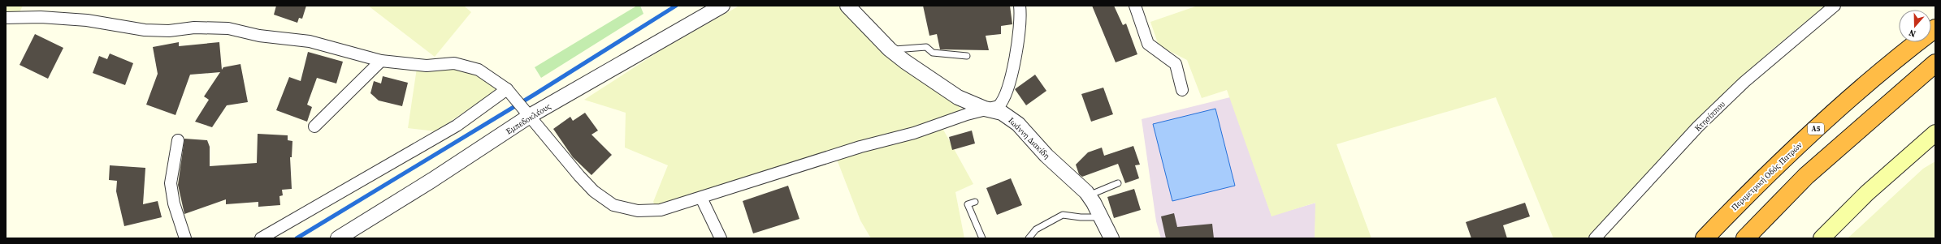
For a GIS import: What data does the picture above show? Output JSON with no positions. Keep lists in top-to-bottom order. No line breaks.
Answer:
{"streets":{"highway":["Α5","Περιμετρική Οδός Πατρών"],"street":["Κτησίππου","Εμπεδοκλέους","Ιωάννη Διακίδη"]},"north":"bottom"}
